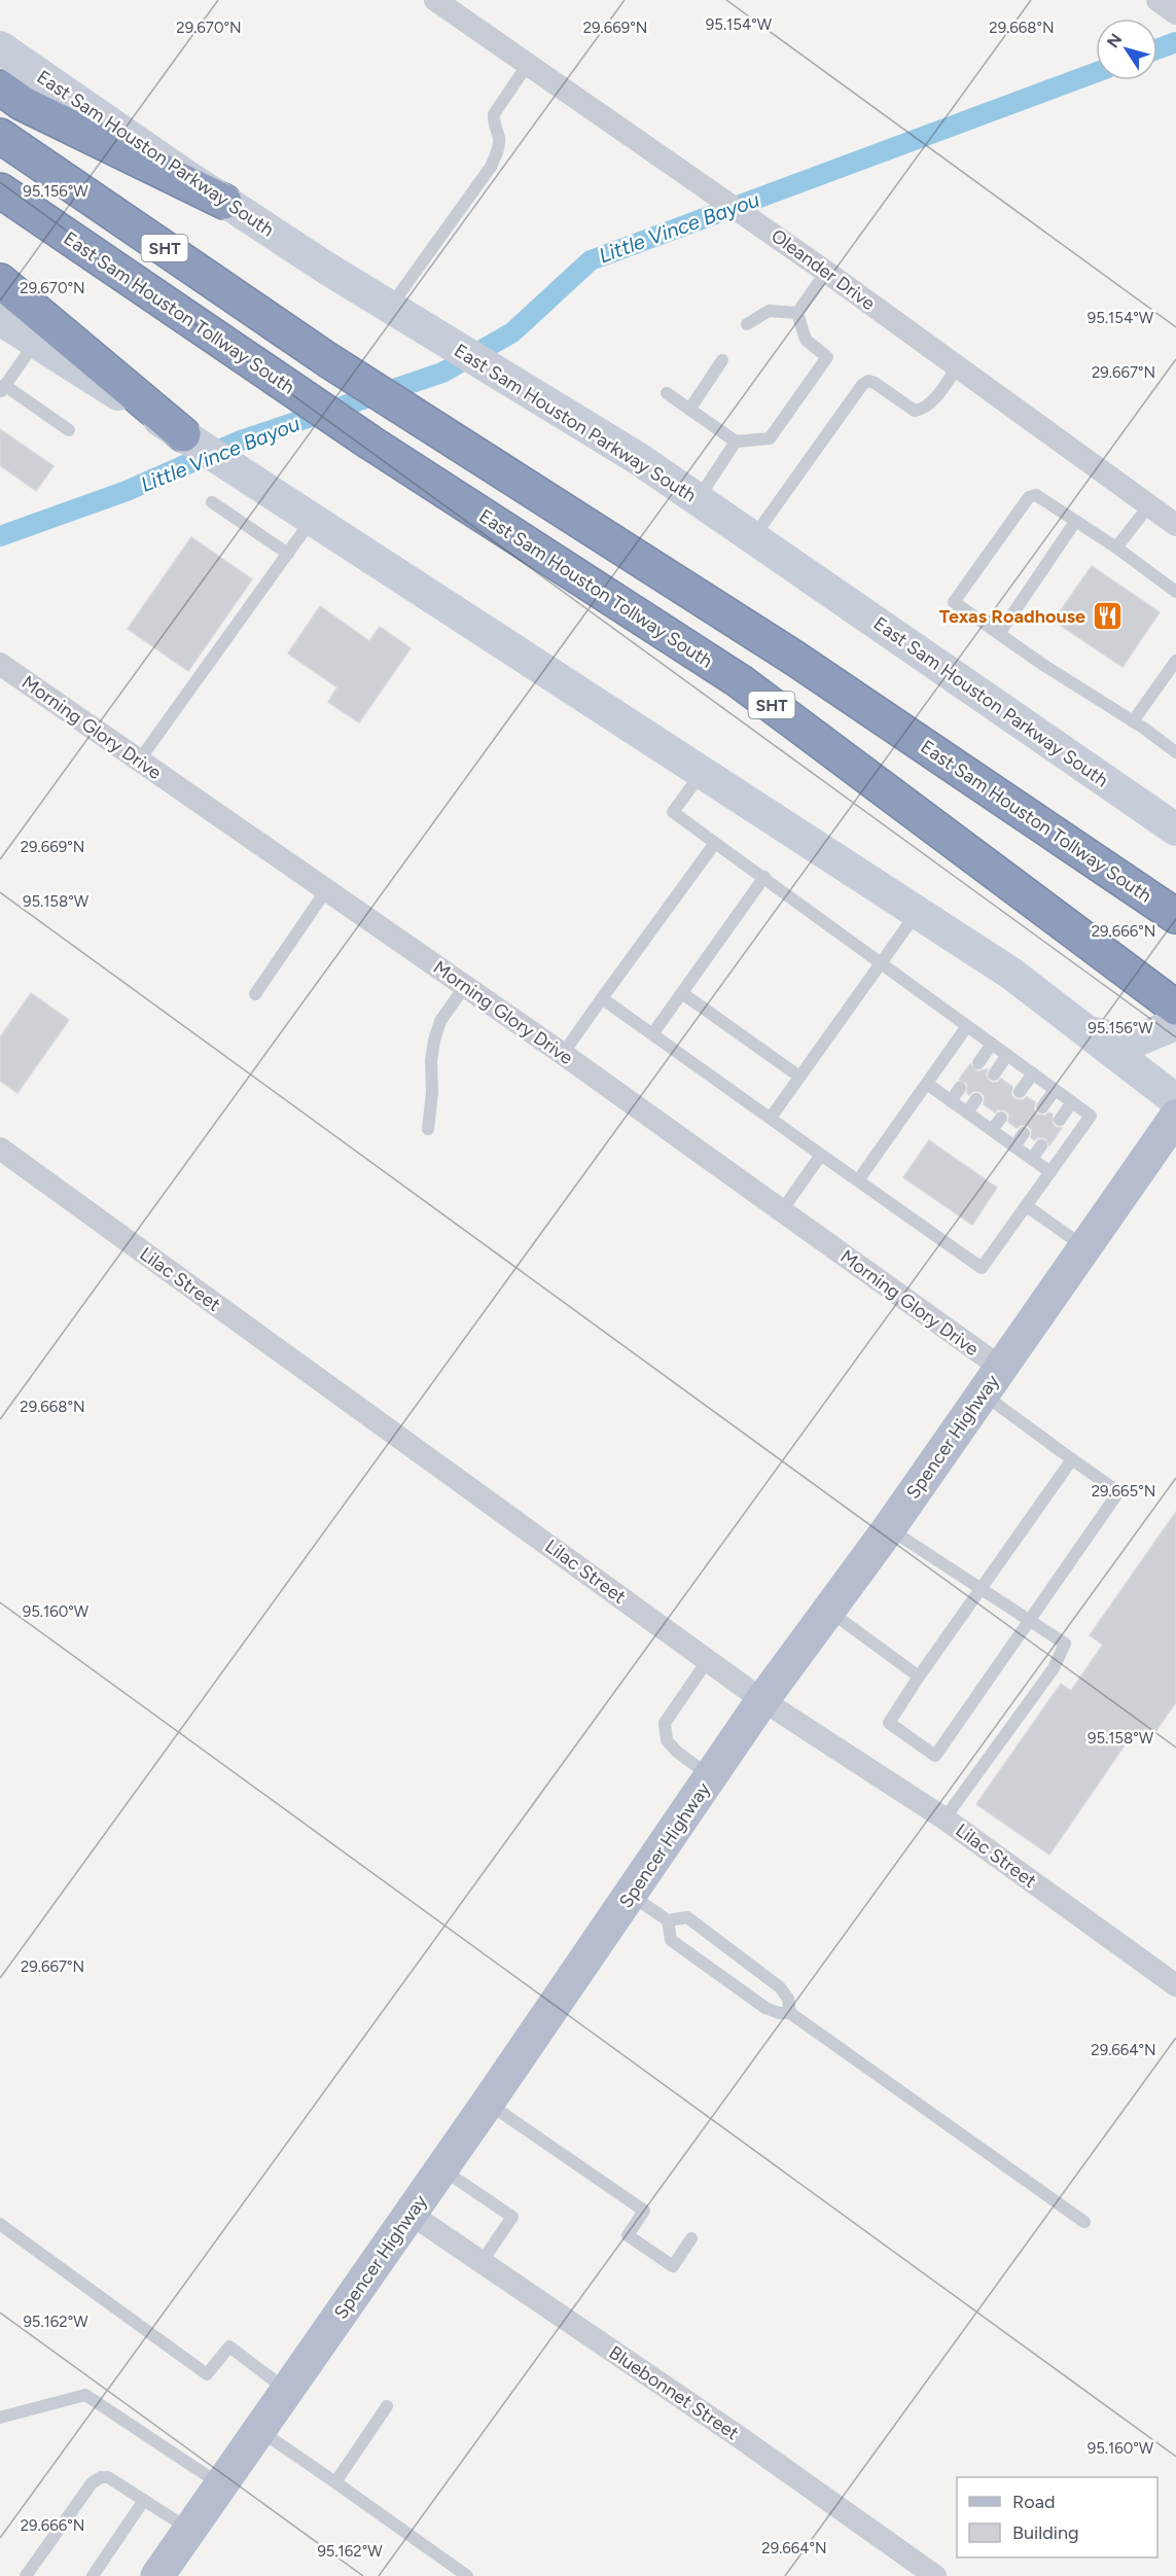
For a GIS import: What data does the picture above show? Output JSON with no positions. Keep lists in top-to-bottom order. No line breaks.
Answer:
{"streets":{"highway":["SHT","East Sam Houston Tollway South"],"main road":["East Sam Houston Parkway South","Spencer Highway"],"street":["Oleander Drive","Morning Glory Drive","Lilac Street","Bluebonnet Street"]},"crossings":[["Morning Glory Drive","Spencer Highway"],["Lilac Street","Spencer Highway"],["Spencer Highway","Bluebonnet Street"]],"water":["Little Vince Bayou"],"places":{"restaurant":["Texas Roadhouse"]},"legend":["Road","Building"],"north":"top left","coordinates":["95.154°W","29.670°N","29.669°N","29.668°N","95.156°W","29.667°N","95.158°W","29.666°N","29.665°N","95.160°W","29.664°N","95.162°W"]}
